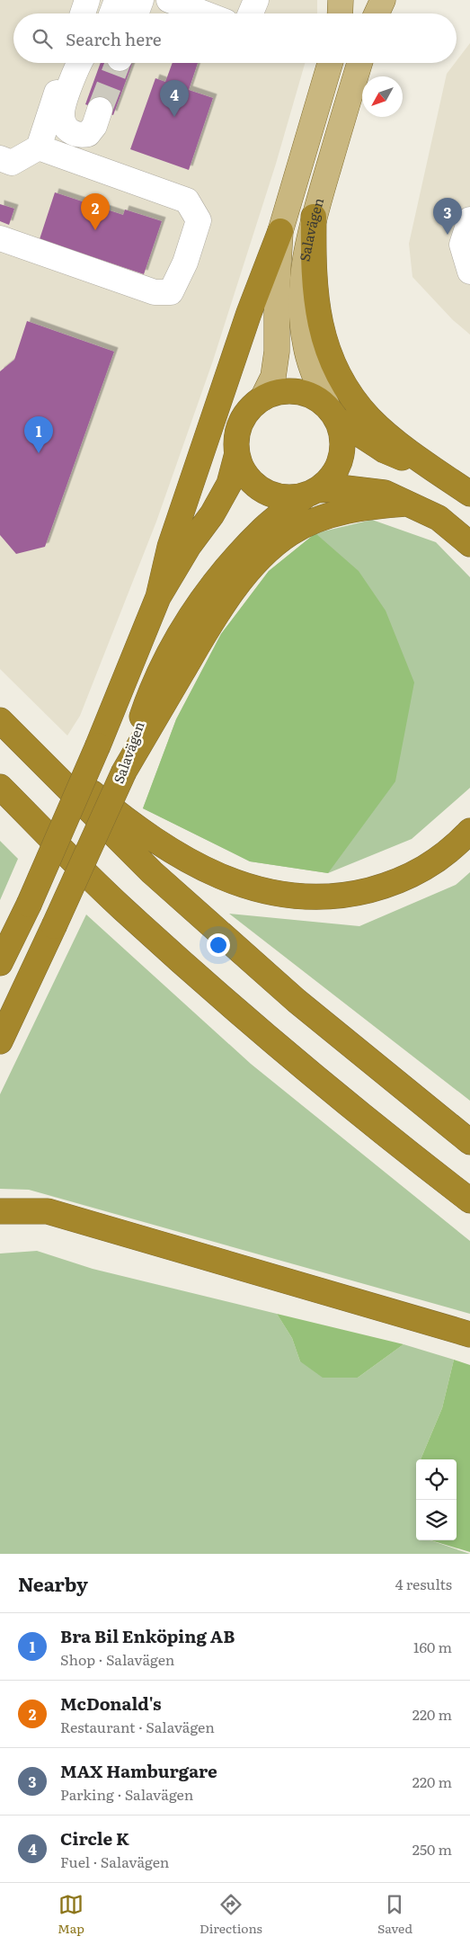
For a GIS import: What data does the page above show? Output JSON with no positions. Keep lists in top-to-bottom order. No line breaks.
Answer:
{"streets":{"highway":["Salavägen"]},"north":"bottom left","page":{"search":"Search here","pins":["4","2","3","1"],"heading":["Nearby","4 results"],"list":[{"mark":"1","name":"Bra Bil Enköping AB","note":"Shop · Salavägen","value":"160 m"},{"mark":"2","name":"McDonald's","note":"Restaurant · Salavägen","value":"220 m"},{"mark":"3","name":"MAX Hamburgare","note":"Parking · Salavägen","value":"220 m"},{"mark":"4","name":"Circle K","note":"Fuel · Salavägen","value":"250 m"}],"nav":["Map","Directions","Saved"]}}
